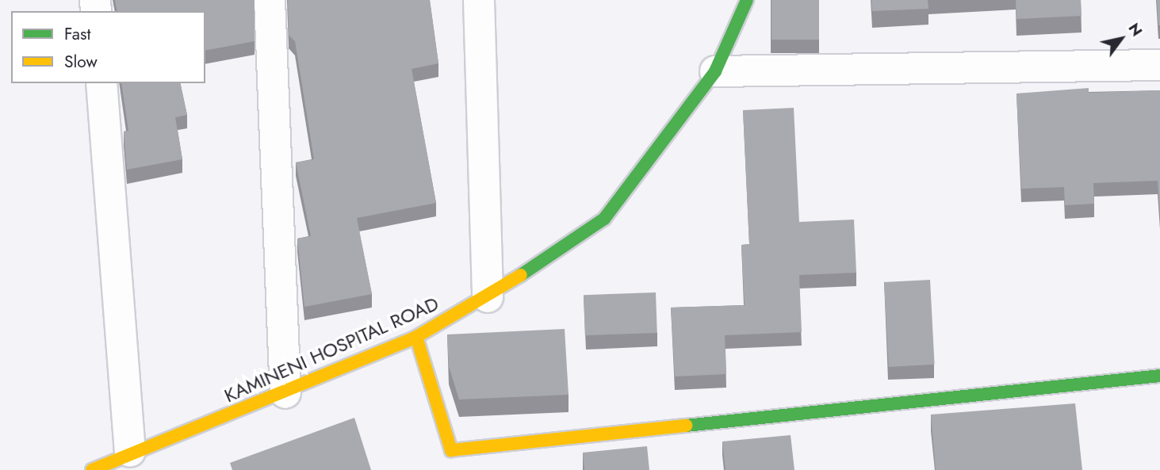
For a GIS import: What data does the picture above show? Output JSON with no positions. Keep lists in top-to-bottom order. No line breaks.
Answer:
{"streets":{"street":["KAMINENI HOSPITAL ROAD"]},"legend":["Fast","Slow"],"north":"top right"}
